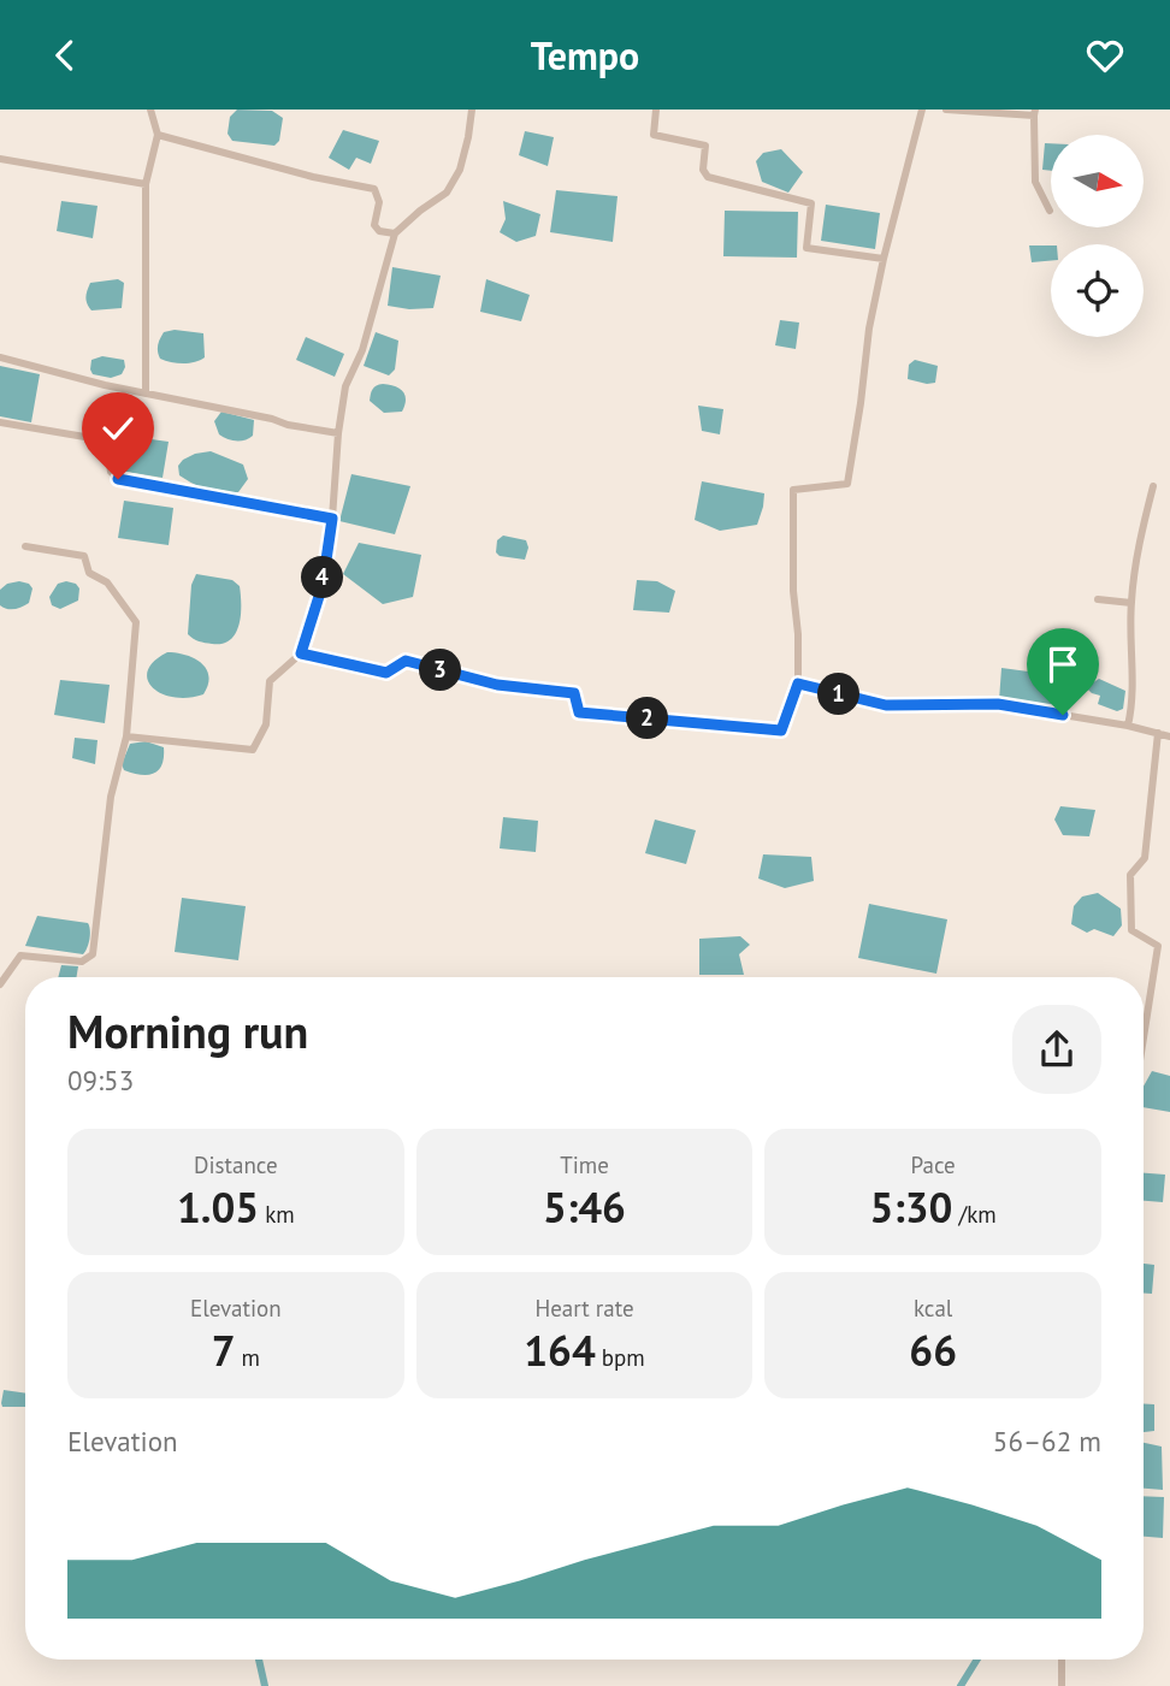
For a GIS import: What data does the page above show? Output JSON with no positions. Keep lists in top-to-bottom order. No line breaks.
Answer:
{"north":"right","page":{"header":"Tempo","pins":["4","3","1","2"],"heading":["Morning run","09:53"],"stats":[["Distance","1.05 km"],["Time","5:46"],["Pace","5:30 /km"],["Elevation","7 m"],["Heart rate","164 bpm"],["kcal","66"]],"chart":["Elevation","56–62 m"]}}
